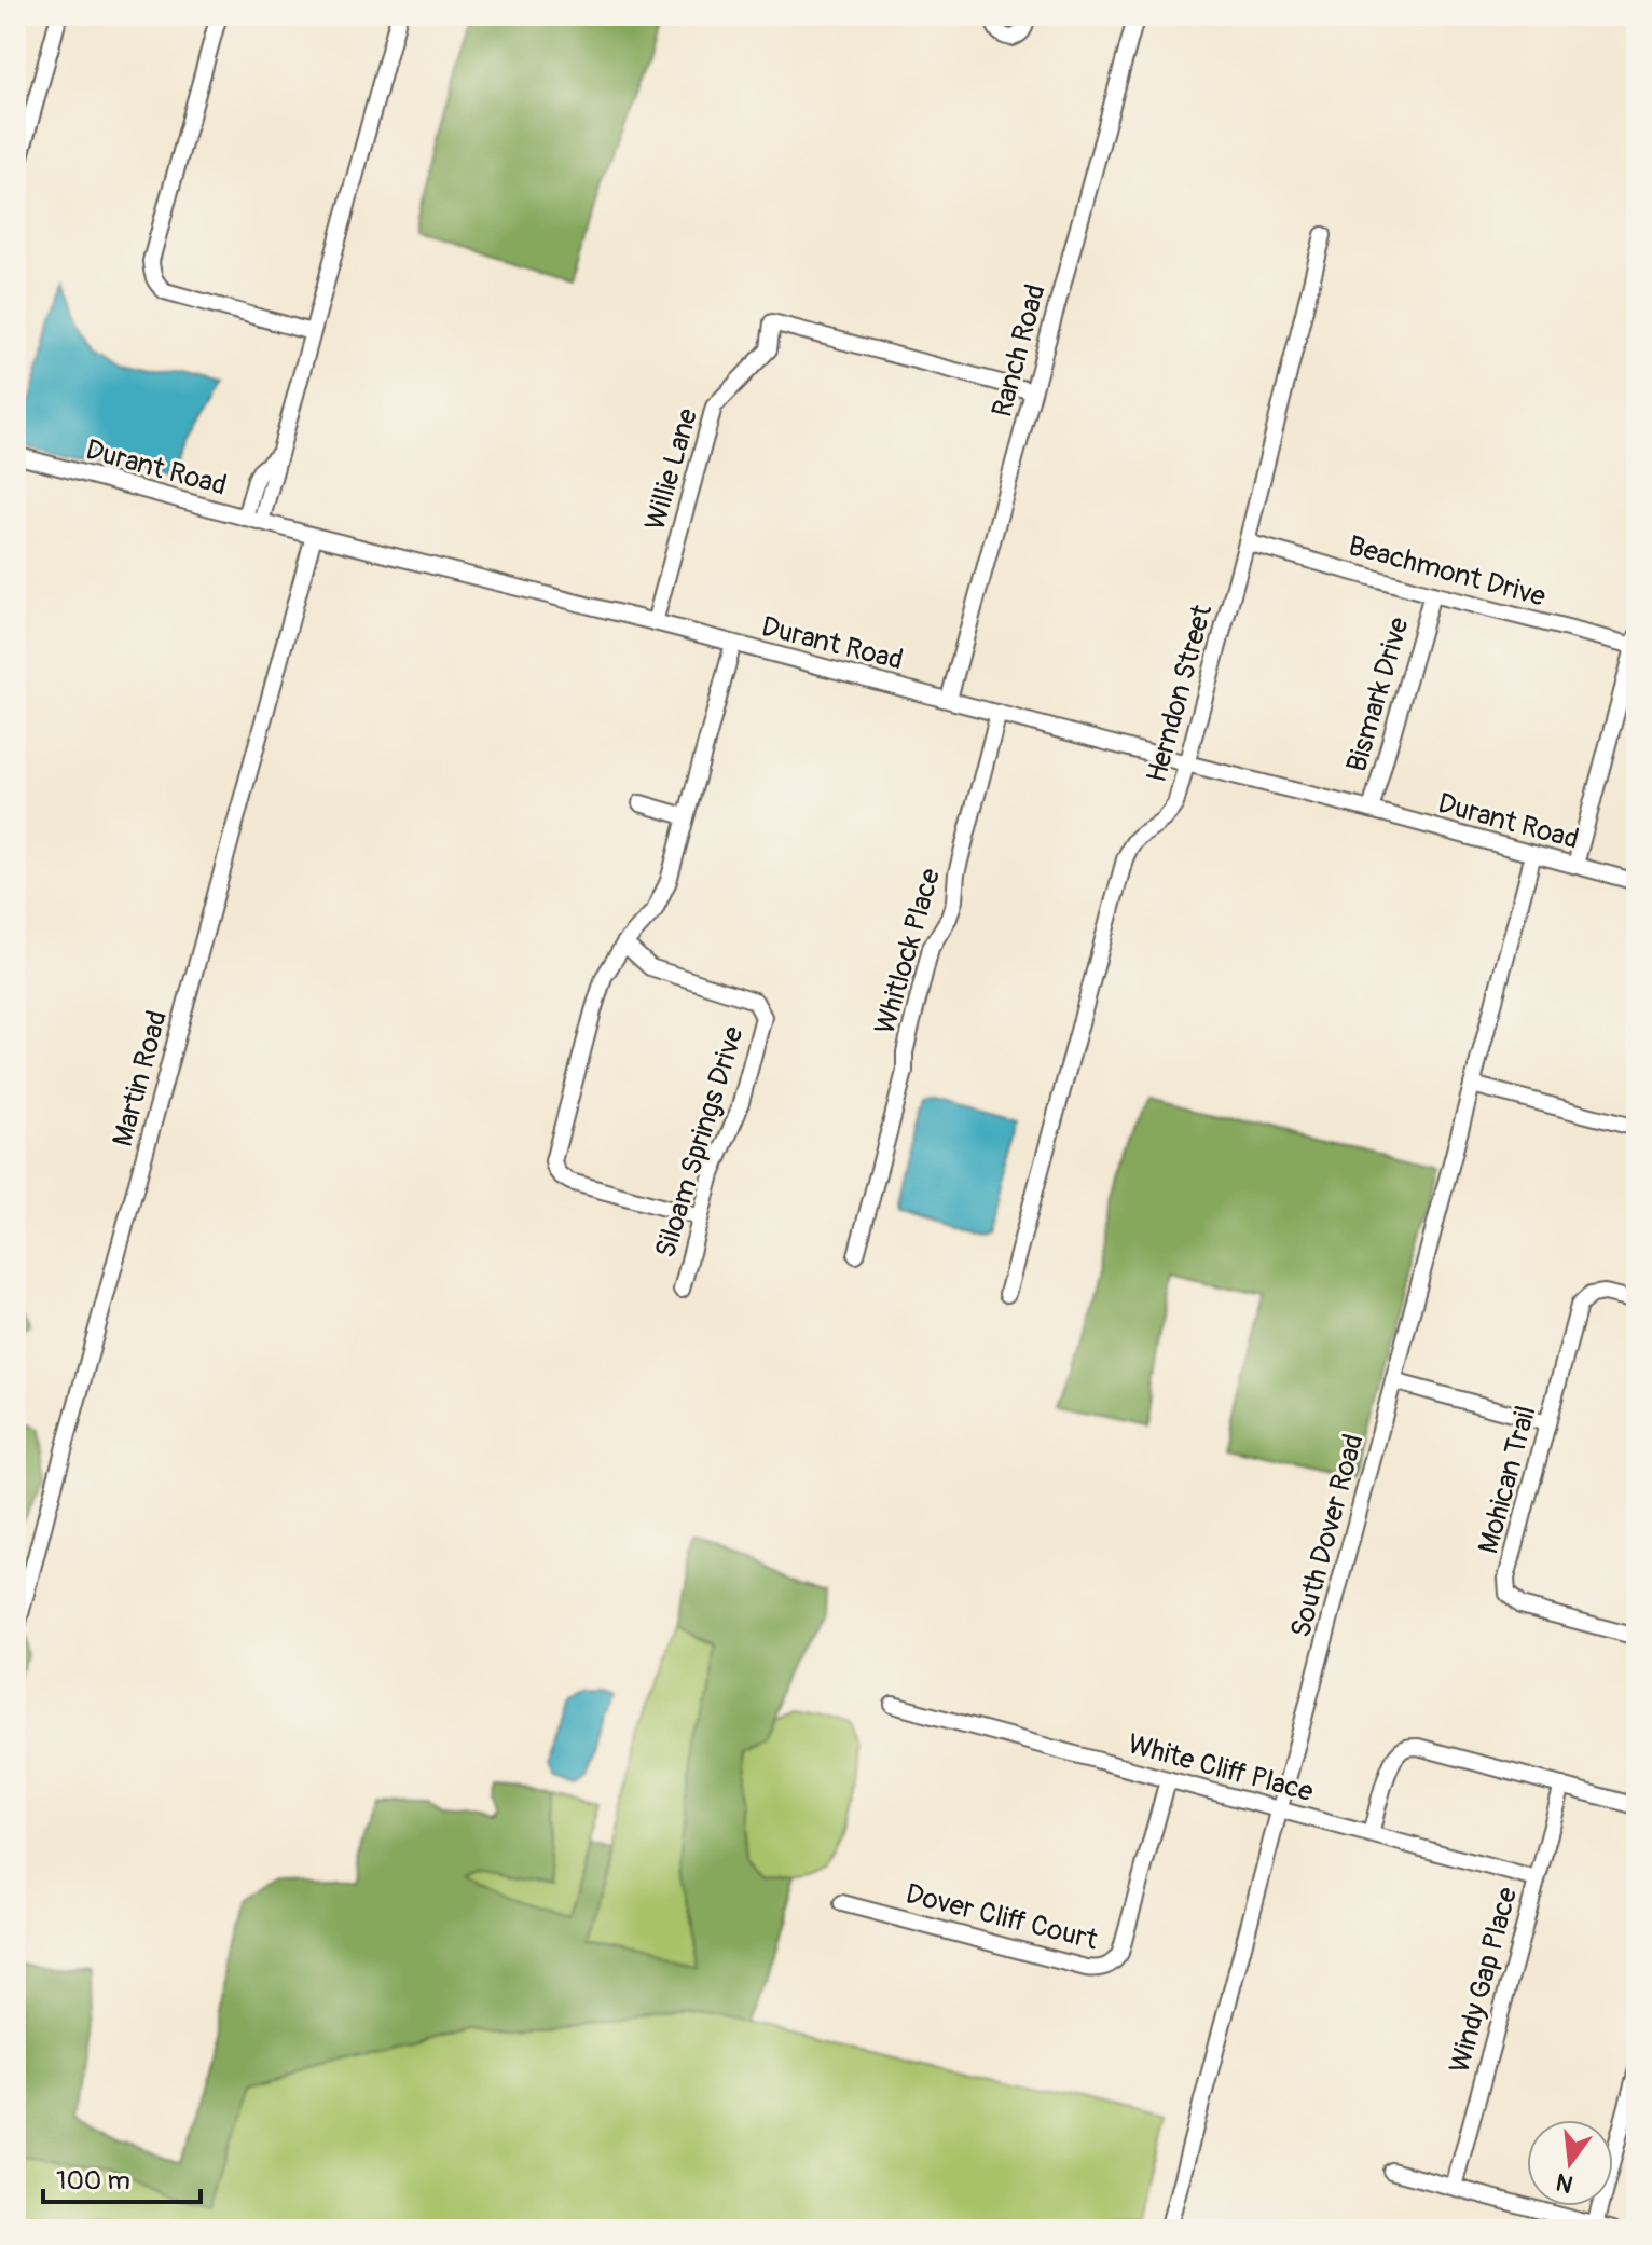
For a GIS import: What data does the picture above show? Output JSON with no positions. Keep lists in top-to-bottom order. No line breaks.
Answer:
{"streets":{"street":["Ranch Road","Durant Road","Willie Lane","Beachmont Drive","Herndon Street","Bismark Drive","Whitlock Place","Martin Road","Siloam Springs Drive","Mohican Trail","South Dover Road","White Cliff Place","Dover Cliff Court","Windy Gap Place"]},"crossings":[["Ranch Road","Durant Road"],["Ranch Road","Willie Lane"],["Durant Road","Willie Lane"],["Durant Road","Herndon Street"],["Durant Road","Bismark Drive"],["Durant Road","Whitlock Place"],["Durant Road","Martin Road"],["Durant Road","South Dover Road"],["Beachmont Drive","Herndon Street"],["Beachmont Drive","Bismark Drive"],["South Dover Road","White Cliff Place"],["White Cliff Place","Dover Cliff Court"],["White Cliff Place","Windy Gap Place"]],"scale_bar":"100 m","north":"bottom"}
